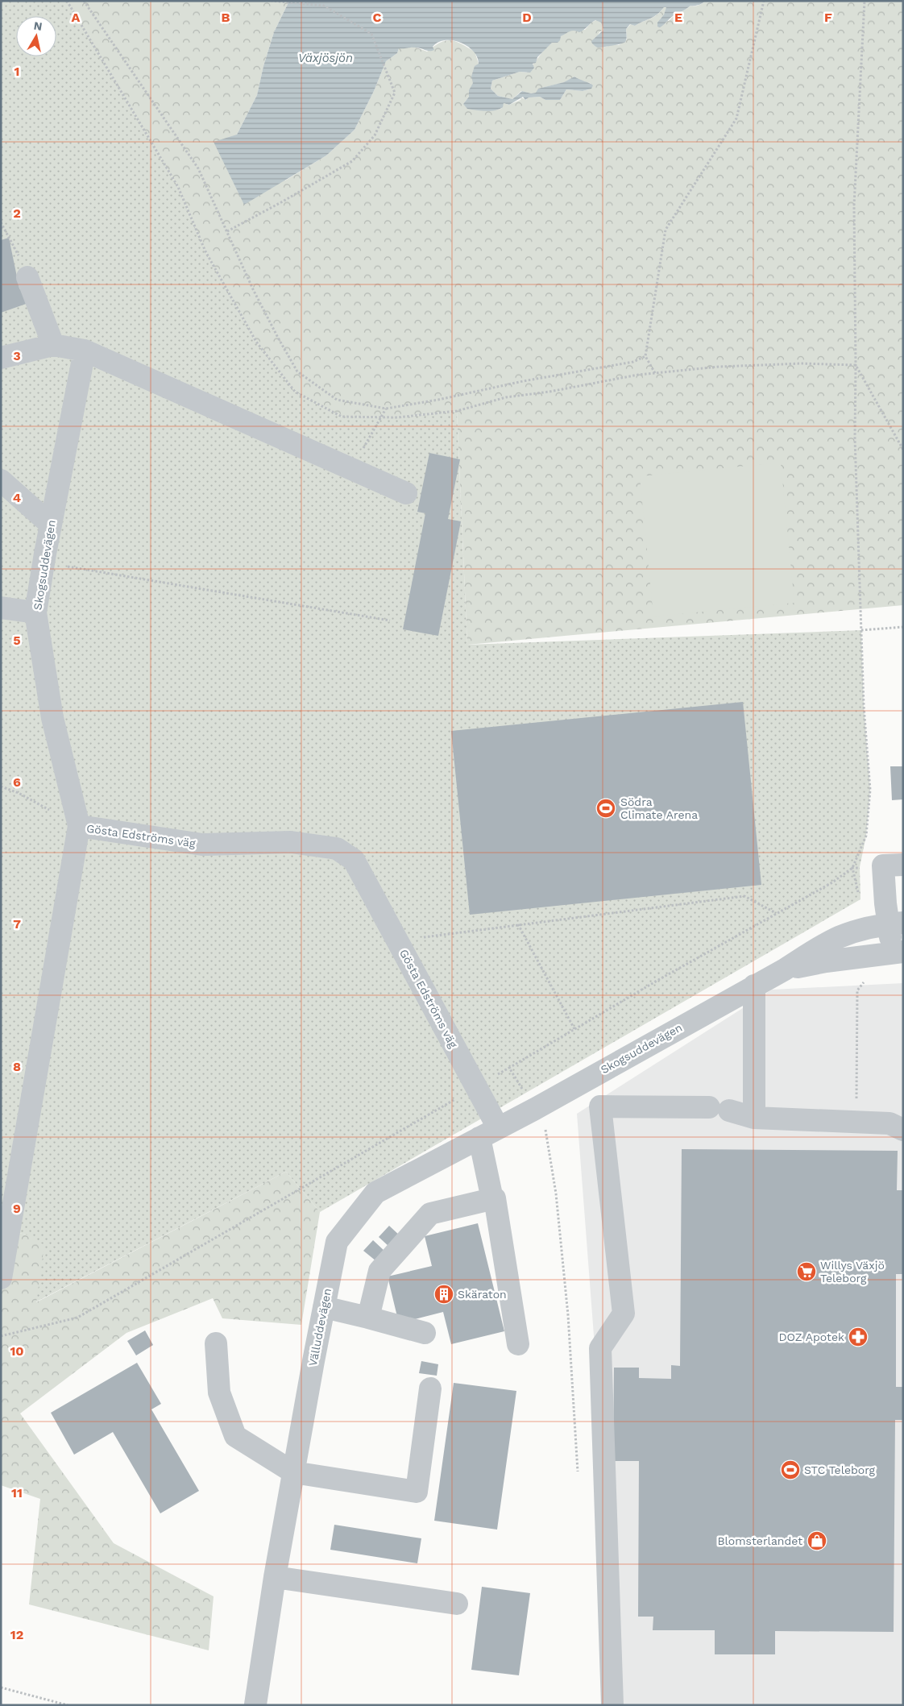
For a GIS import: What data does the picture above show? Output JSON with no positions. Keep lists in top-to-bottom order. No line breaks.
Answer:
{"streets":{"street":["Skogsuddevägen","Gösta Edströms väg","Välluddevägen"]},"crossings":[["Skogsuddevägen","Gösta Edströms väg"],["Skogsuddevägen","Välluddevägen"],["Gösta Edströms väg","Välluddevägen"]],"water":["Växjösjön"],"places":{"sports":["Södra Climate Arena","STC Teleborg"],"supermarket":["Willys Växjö Teleborg"],"building":["Skäraton"],"pharmacy":["DOZ Apotek"],"shop":["Blomsterlandet"]},"north":"top","grid":{"columns":["A","B","C","D","E","F"],"rows":["1","2","3","4","5","6","7","8","9","10","11","12"]}}
